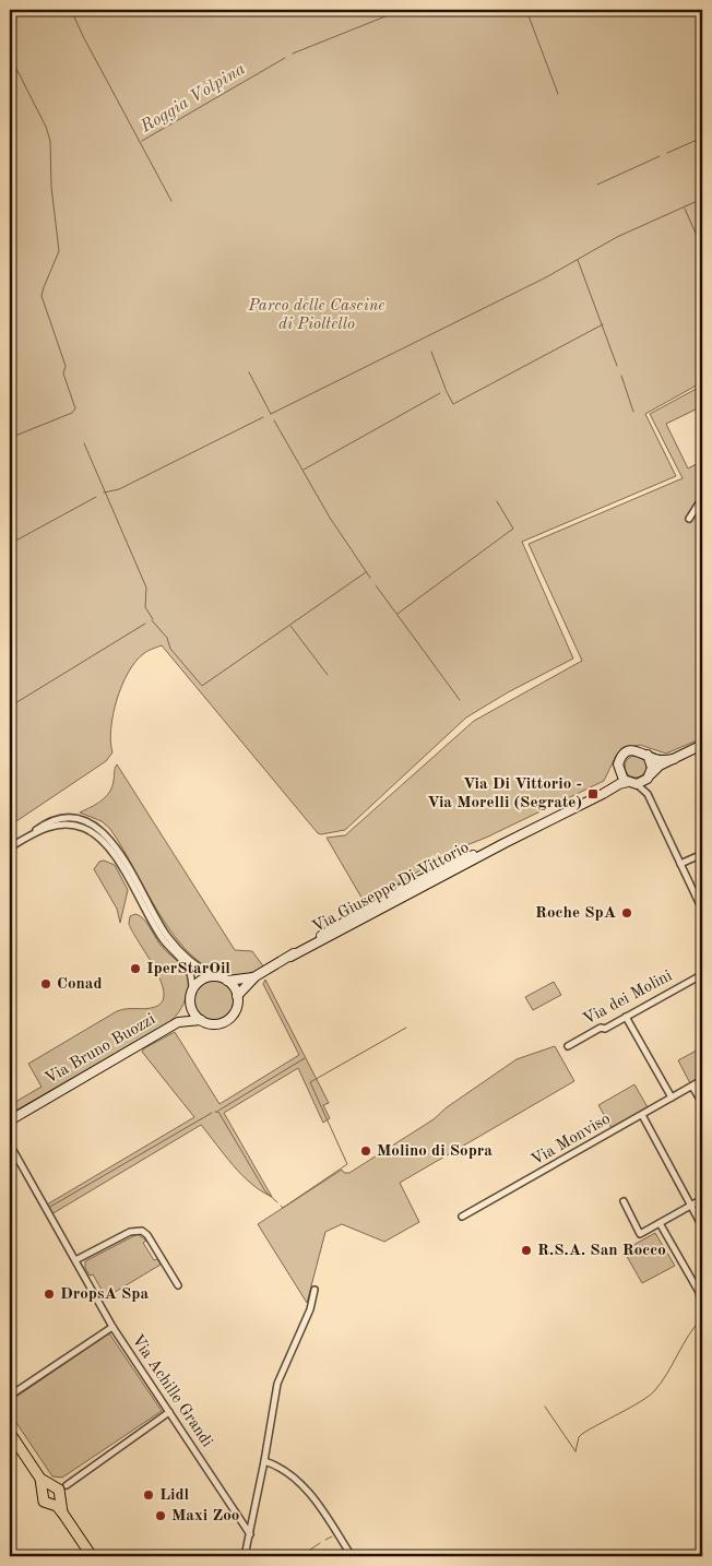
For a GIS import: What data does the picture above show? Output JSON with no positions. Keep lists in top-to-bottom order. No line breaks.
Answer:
{"streets":{"main road":["Via Giuseppe Di Vittorio","Via Bruno Buozzi"],"street":["Via dei Molini","Via Monviso","Via Achille Grandi"]},"crossings":[["Via Giuseppe Di Vittorio","Via Bruno Buozzi"]],"water":["Roggia Volpina"],"parks":["Parco delle Cascine di Pioltello"],"places":{"transit":["Via Di Vittorio - Via Morelli (Segrate)"],"other":["Roche SpA","IperStarOil","Conad","Molino di Sopra","R.S.A. San Rocco","DropsA Spa","Lidl","Maxi Zoo"]}}
